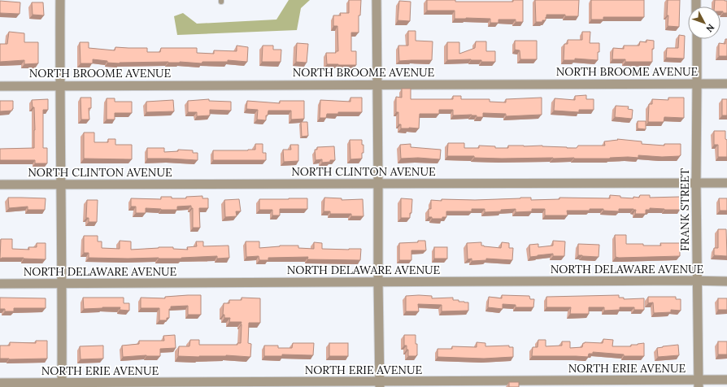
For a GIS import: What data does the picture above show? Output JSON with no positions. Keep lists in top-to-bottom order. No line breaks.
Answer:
{"streets":{"street":["NORTH BROOME AVENUE","NORTH CLINTON AVENUE","FRANK STREET","NORTH DELAWARE AVENUE","NORTH ERIE AVENUE"]},"crossings":[["NORTH BROOME AVENUE","FRANK STREET"],["NORTH CLINTON AVENUE","FRANK STREET"],["FRANK STREET","NORTH DELAWARE AVENUE"],["FRANK STREET","NORTH ERIE AVENUE"]],"north":"bottom right"}
